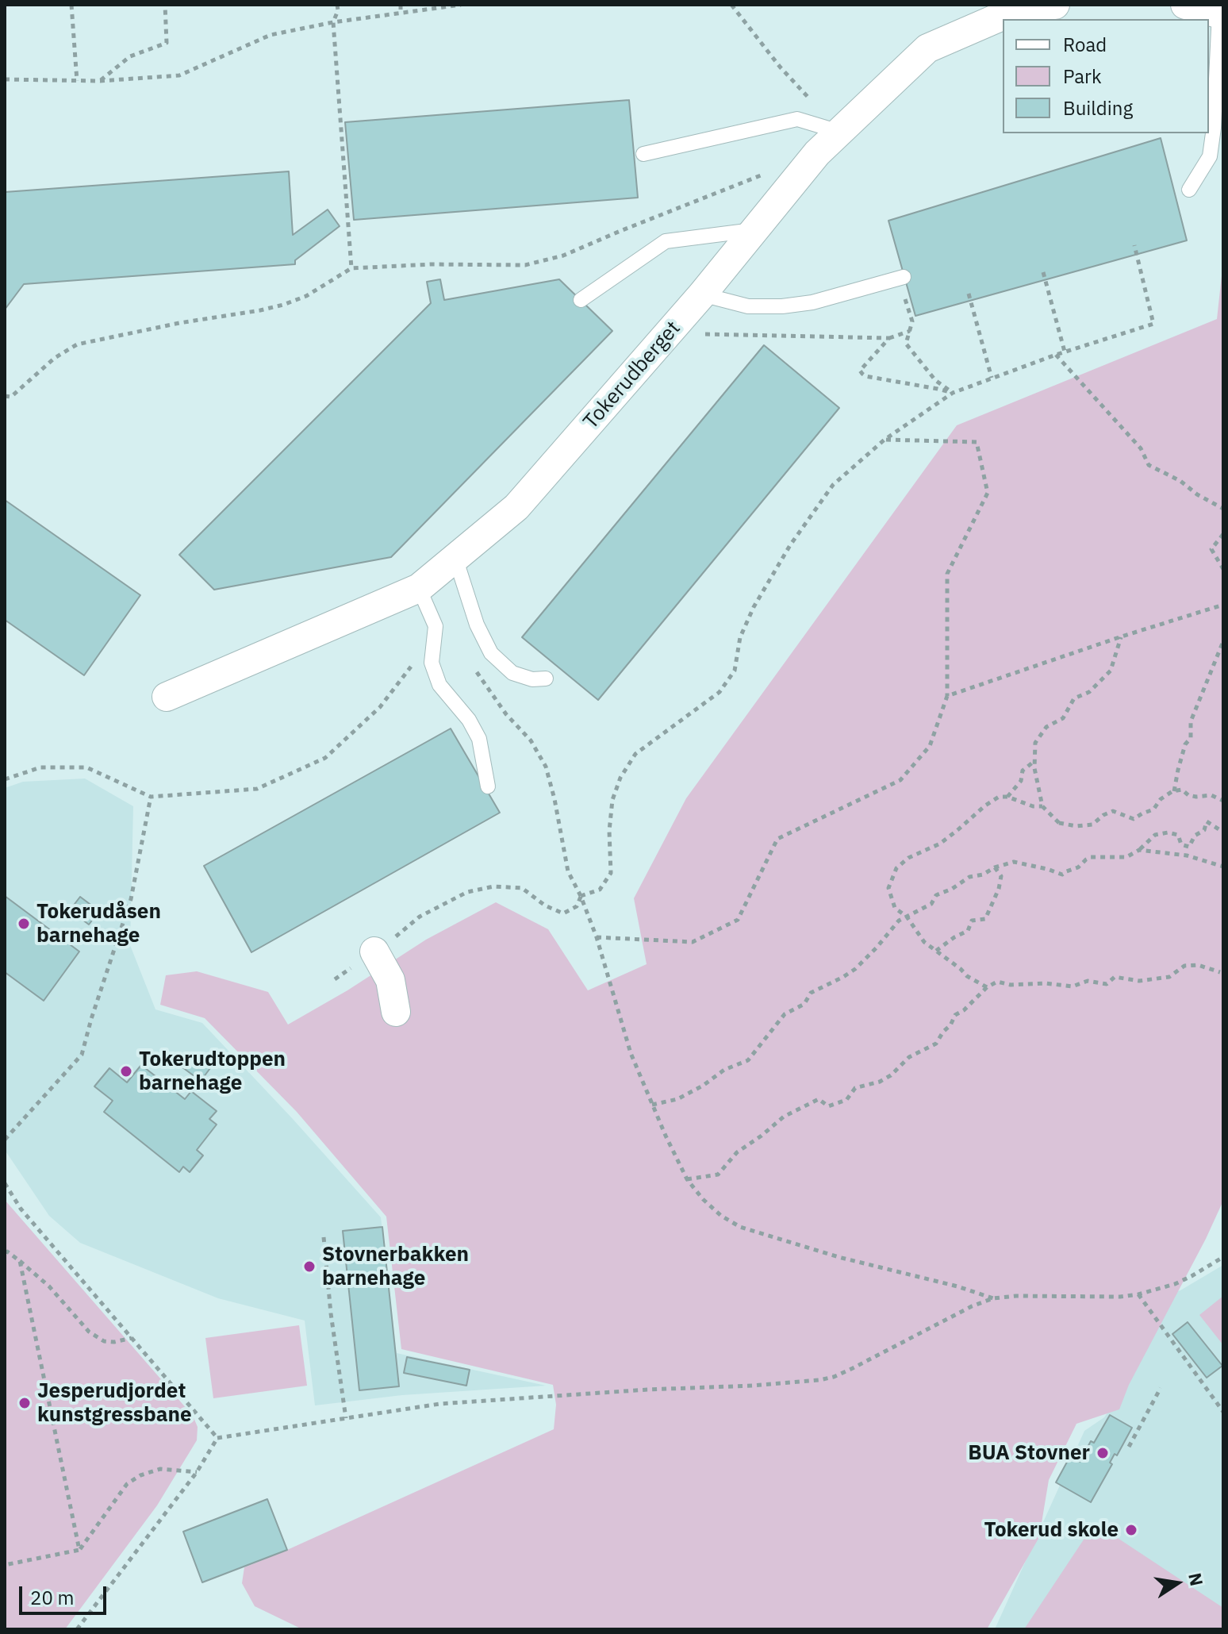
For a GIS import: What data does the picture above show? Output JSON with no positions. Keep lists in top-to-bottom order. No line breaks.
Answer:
{"streets":{"street":["Tokerudberget"]},"places":["Tokerudåsen barnehage","Tokerudtoppen barnehage","Stovnerbakken barnehage","Jesperudjordet kunstgressbane","BUA Stovner","Tokerud skole"],"legend":["Road","Park","Building"],"scale_bar":"20 m","north":"right"}
